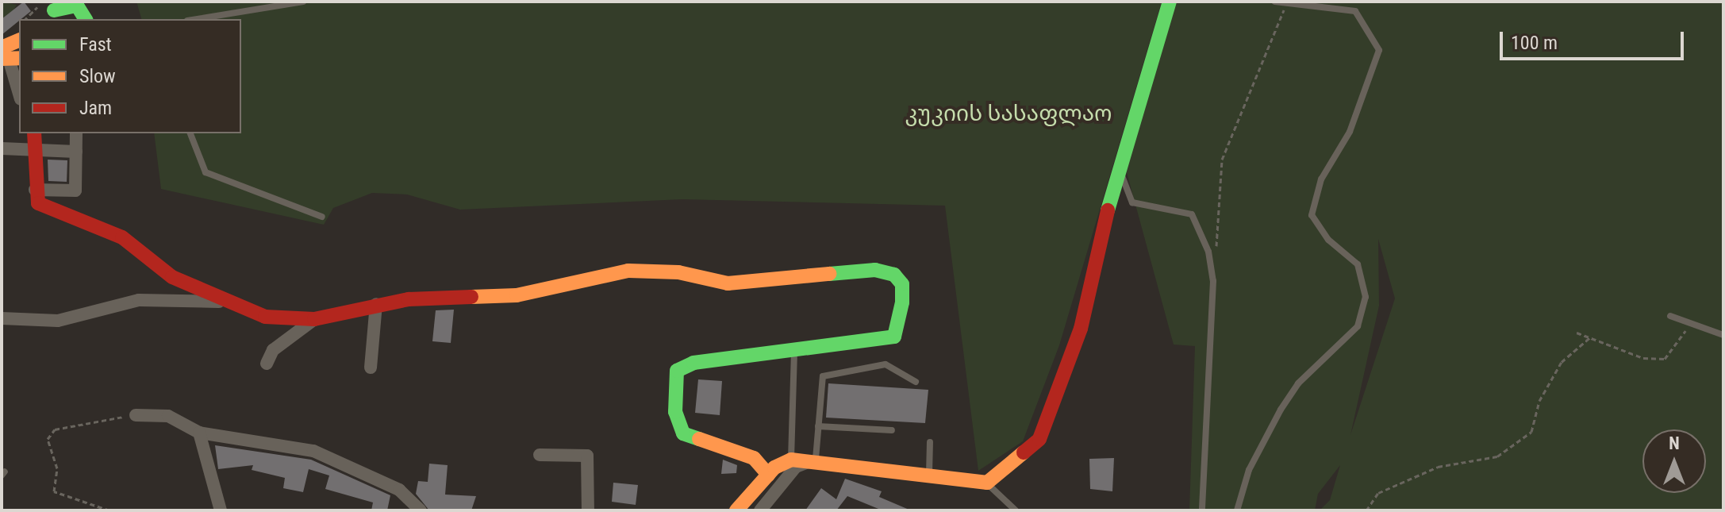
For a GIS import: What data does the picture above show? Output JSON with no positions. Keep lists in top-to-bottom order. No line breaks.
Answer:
{"parks":["კუკიის სასაფლაო"],"legend":["Fast","Slow","Jam"],"scale_bar":"100 m","north":"top"}
